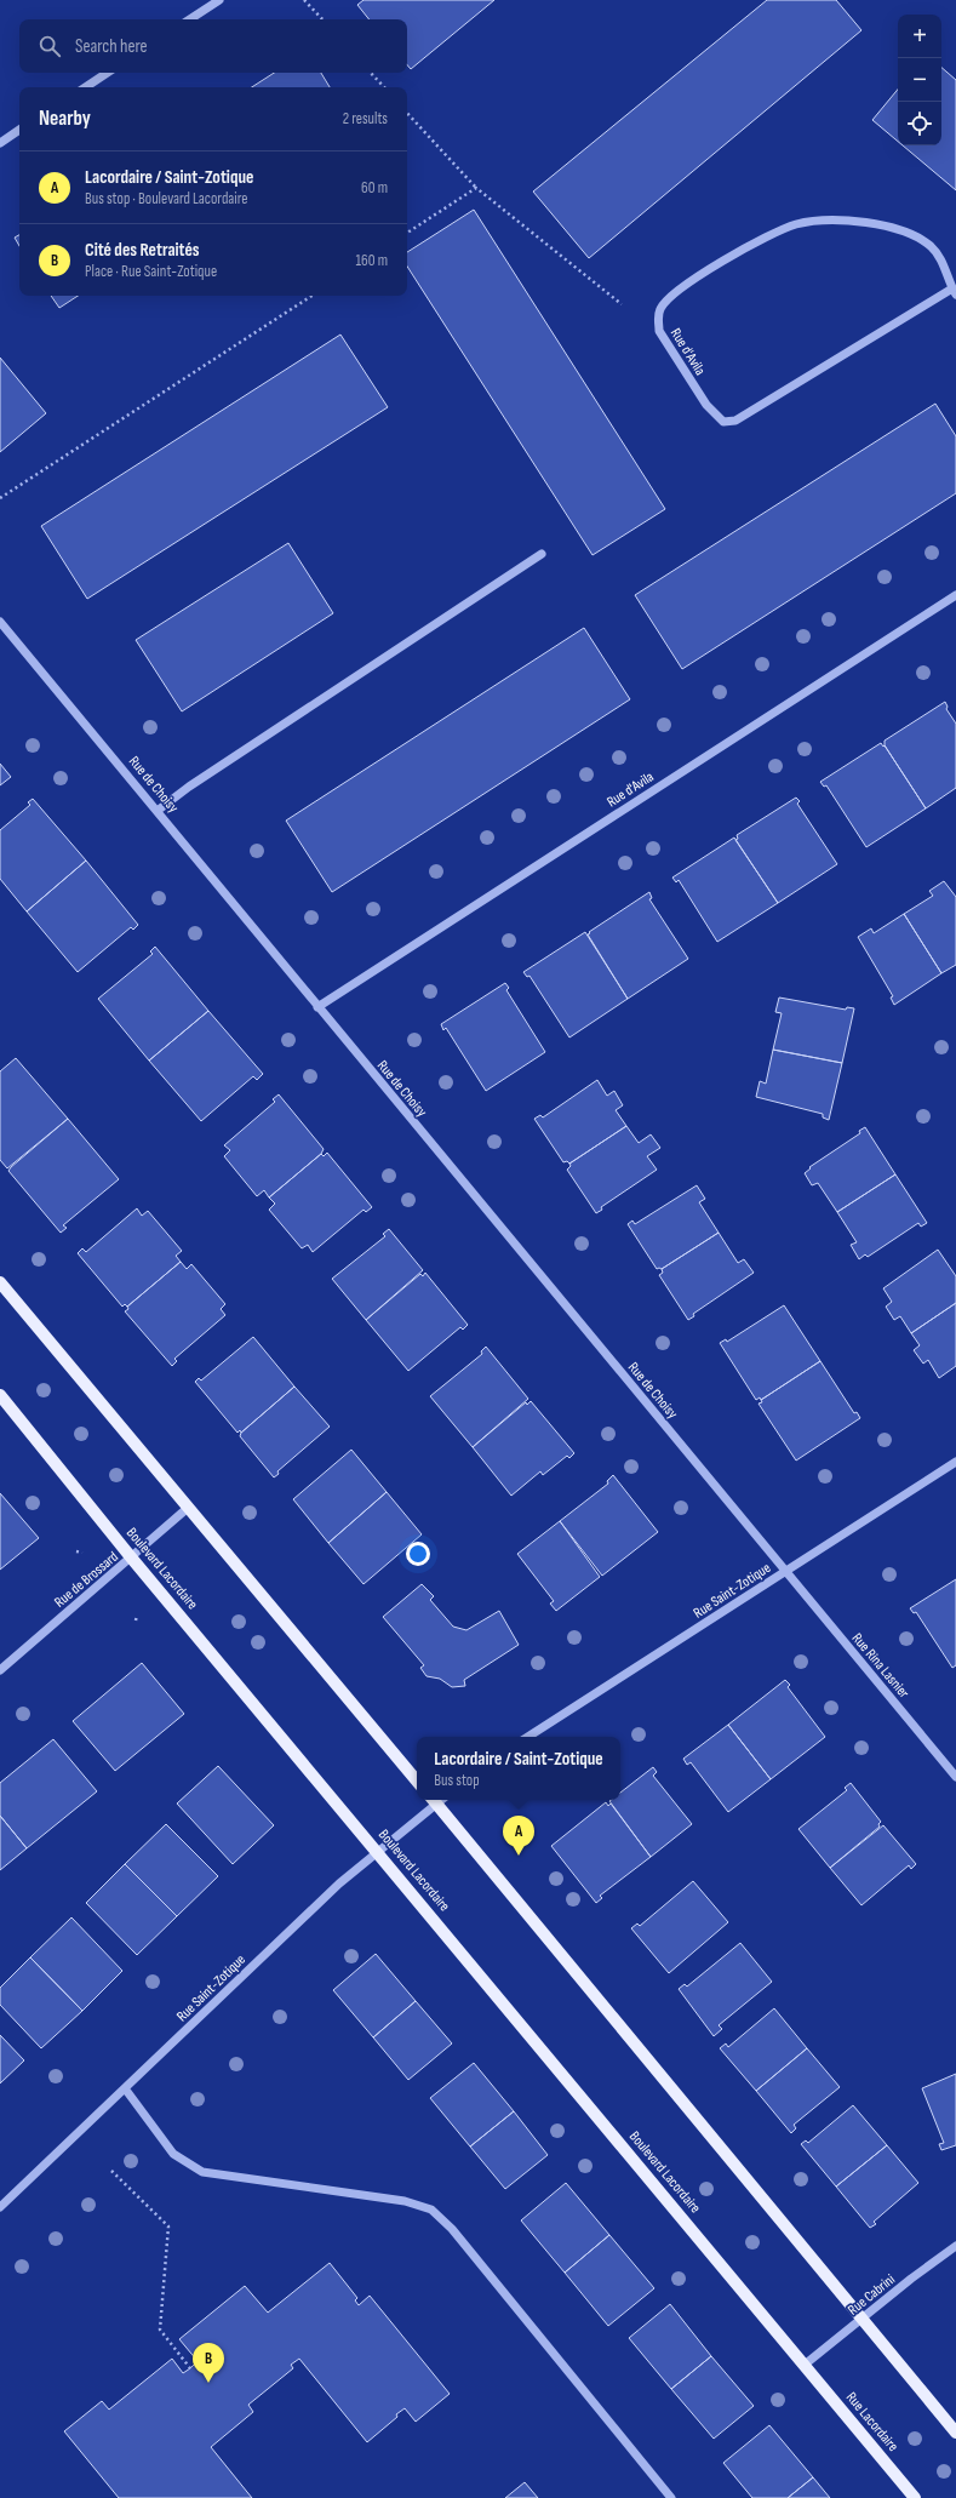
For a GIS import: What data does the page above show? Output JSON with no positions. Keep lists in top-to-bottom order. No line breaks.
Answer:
{"streets":{"main road":["Boulevard Lacordaire","Rue Lacordaire"],"street":["Rue d'Avila","Rue de Choisy","Rue de Brossard","Rue Saint-Zotique","Rue Rina Lasnier","Rue Cabrini"]},"crossings":[["Rue d'Avila","Rue de Choisy"],["Rue de Choisy","Rue Saint-Zotique"],["Rue de Choisy","Rue Rina Lasnier"],["Boulevard Lacordaire","Rue de Brossard"],["Boulevard Lacordaire","Rue Saint-Zotique"],["Boulevard Lacordaire","Rue Cabrini"],["Boulevard Lacordaire","Rue Lacordaire"],["Rue Saint-Zotique","Rue Rina Lasnier"],["Rue Cabrini","Rue Lacordaire"]],"page":{"map_buttons":["+","−"],"search":"Search here","heading":["Nearby","2 results"],"list":[{"mark":"A","name":"Lacordaire / Saint-Zotique","note":"Bus stop · Boulevard Lacordaire","value":"60 m"},{"mark":"B","name":"Cité des Retraités","note":"Place · Rue Saint-Zotique","value":"160 m"}],"popup":["Lacordaire / Saint-Zotique","Bus stop"],"pins":["A","B"]}}
